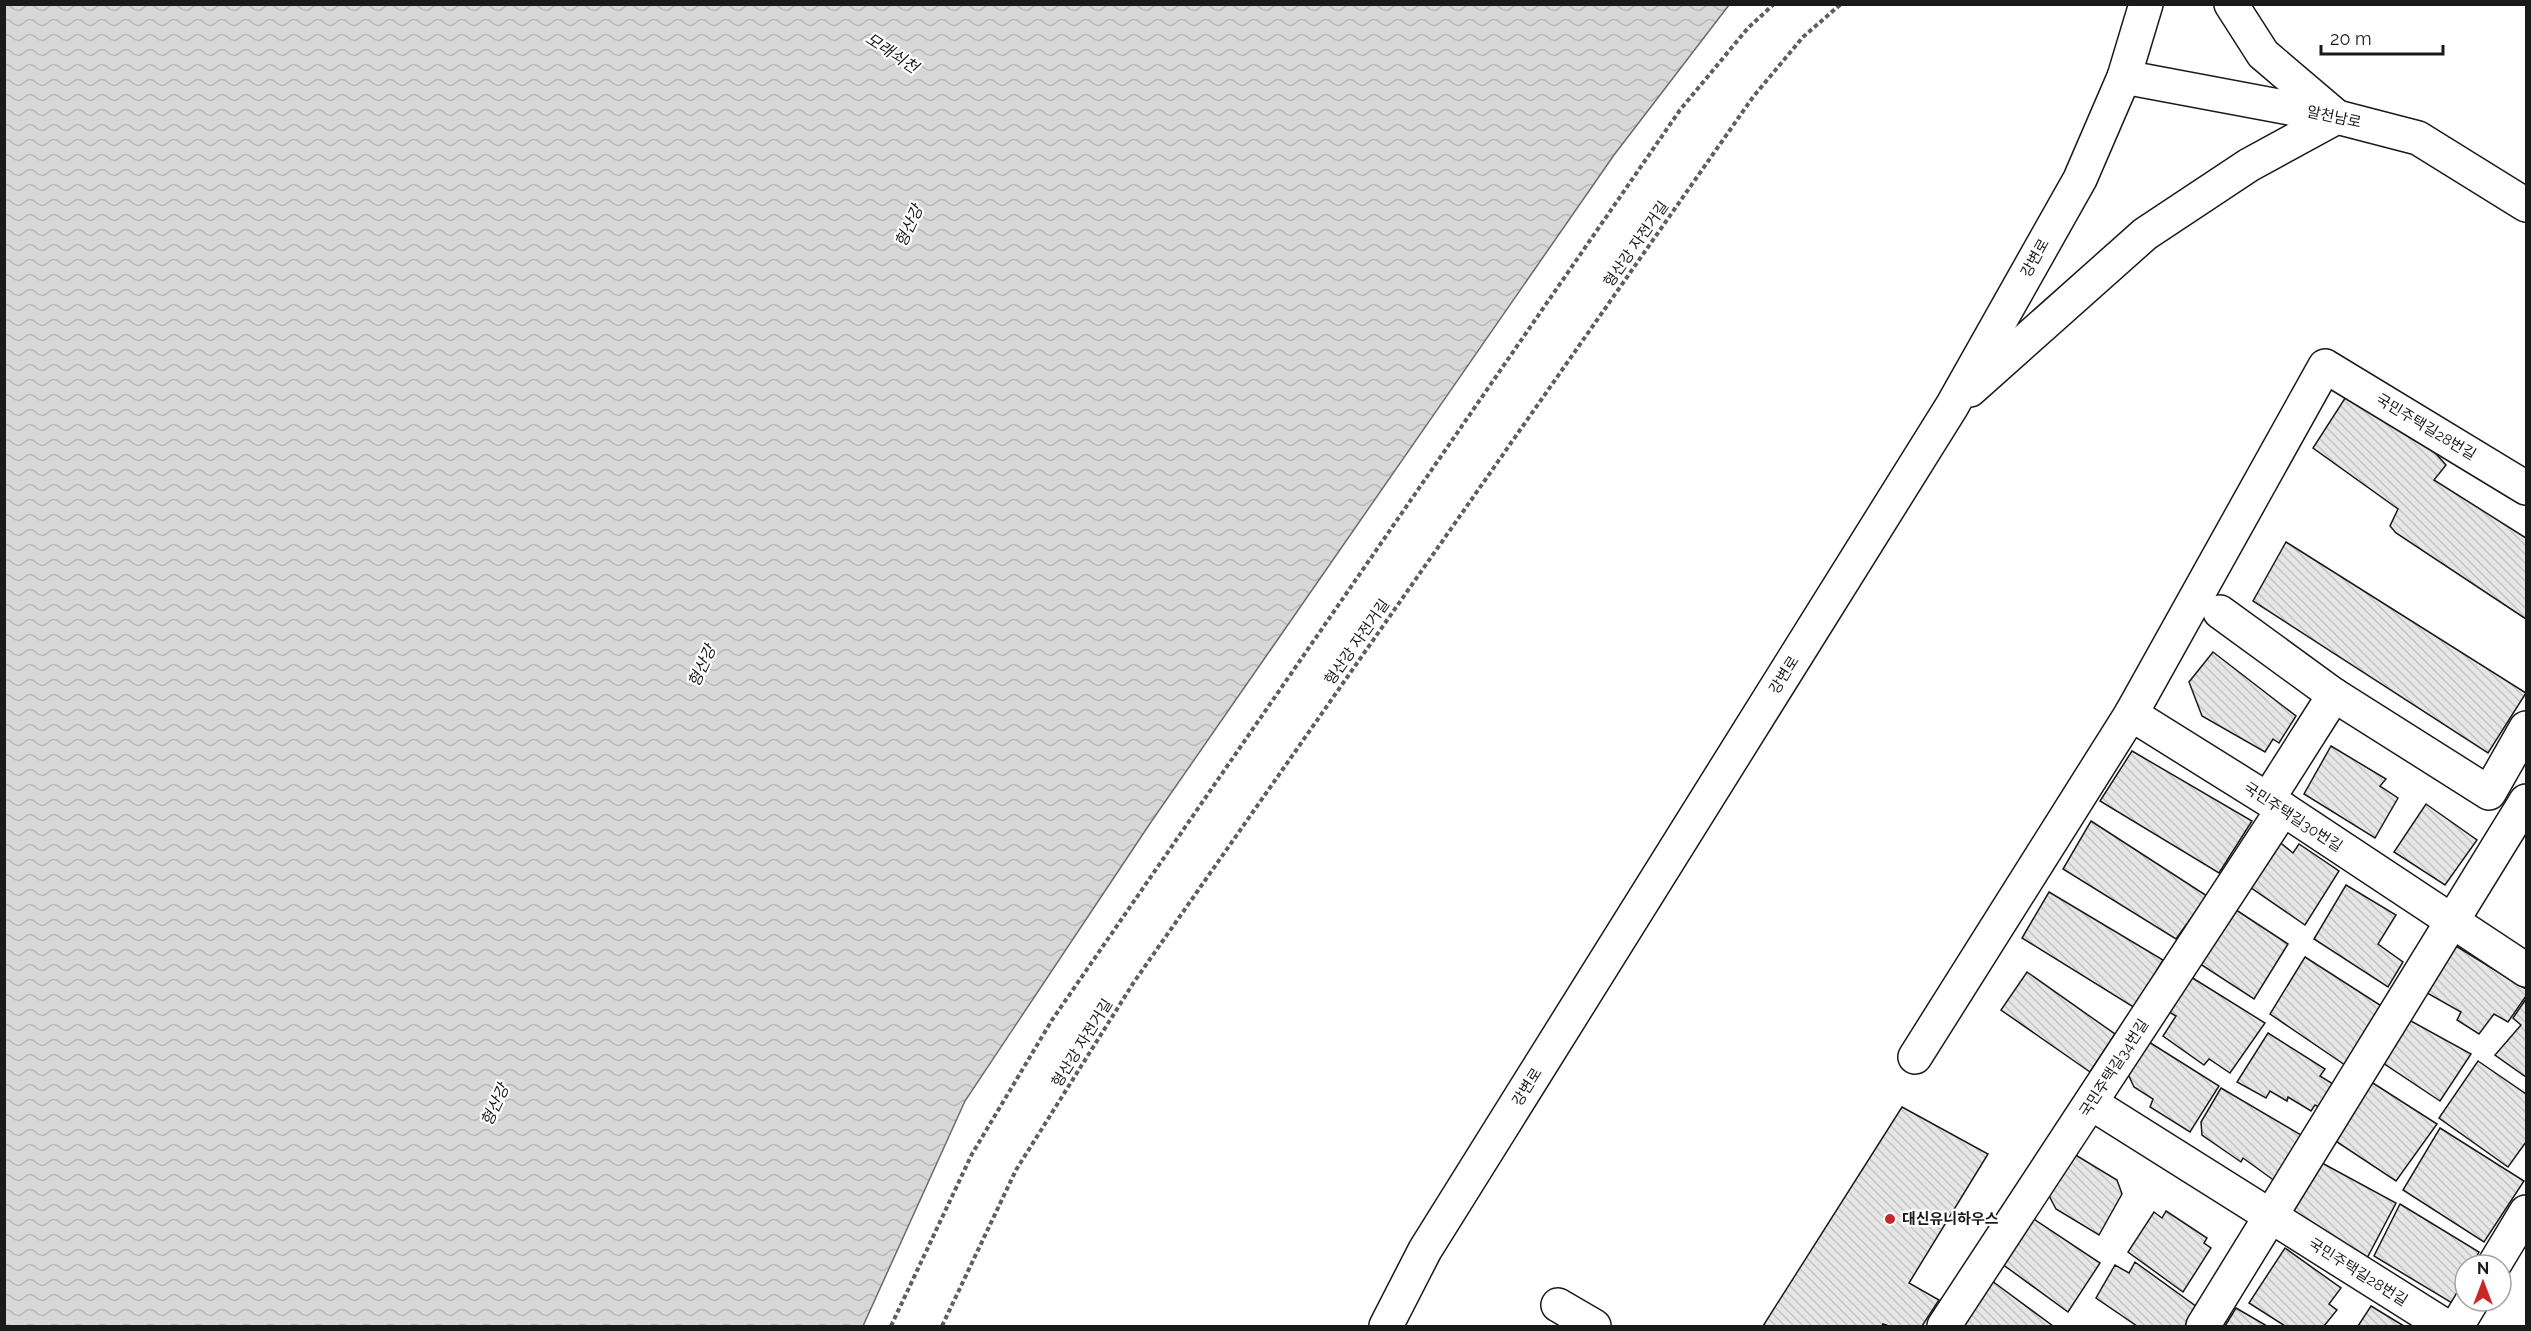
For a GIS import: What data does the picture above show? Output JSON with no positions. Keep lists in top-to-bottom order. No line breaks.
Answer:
{"streets":{"street":["알천남로","강변로","국민주택길28번길","국민주택길30번길","국민주택길34번길"],"path":["형산강 자전거길"]},"crossings":[["알천남로","강변로"],["국민주택길28번길","국민주택길30번길"],["국민주택길30번길","국민주택길34번길"]],"water":["모래쇠천","형산강"],"places":["대신유니하우스"],"scale_bar":"20 m","north":"top"}
